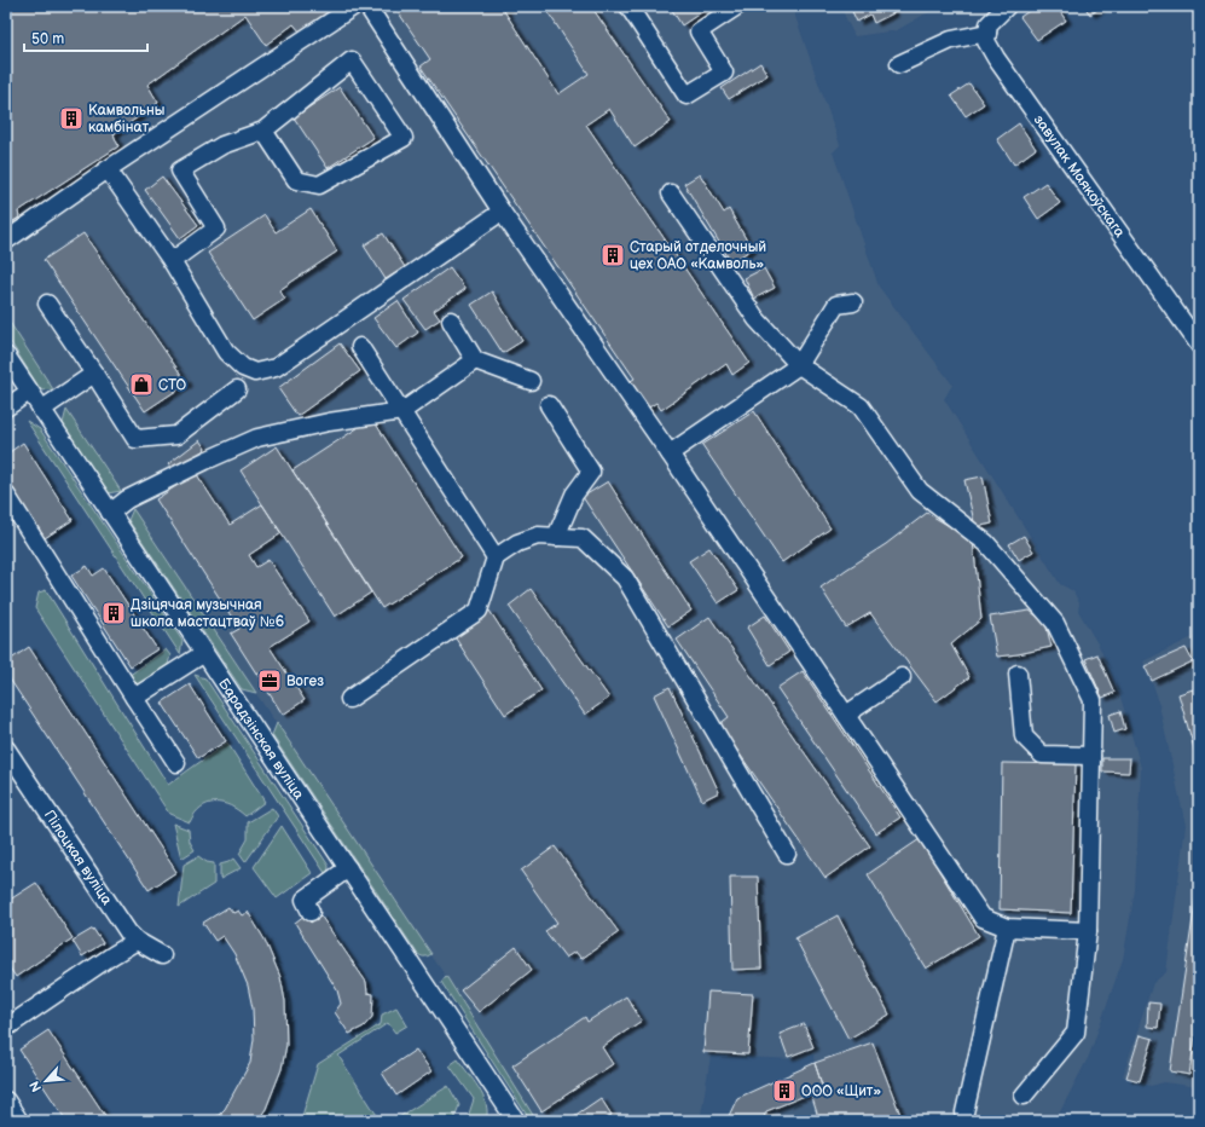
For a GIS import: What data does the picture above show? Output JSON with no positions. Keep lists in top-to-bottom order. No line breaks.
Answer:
{"streets":{"street":["завулак Маякоўскага","Барадзінская вуліца","Пілоцкая вуліца"]},"places":{"building":["Камвольны камбінат","Старый отделочный цех ОАО «Камволь»","Дзіцячая музычная школа мастацтваў №6","ООО «Щит»"],"shop":["СТО"],"office":["Вогез"]},"scale_bar":"50 m","north":"bottom left"}
